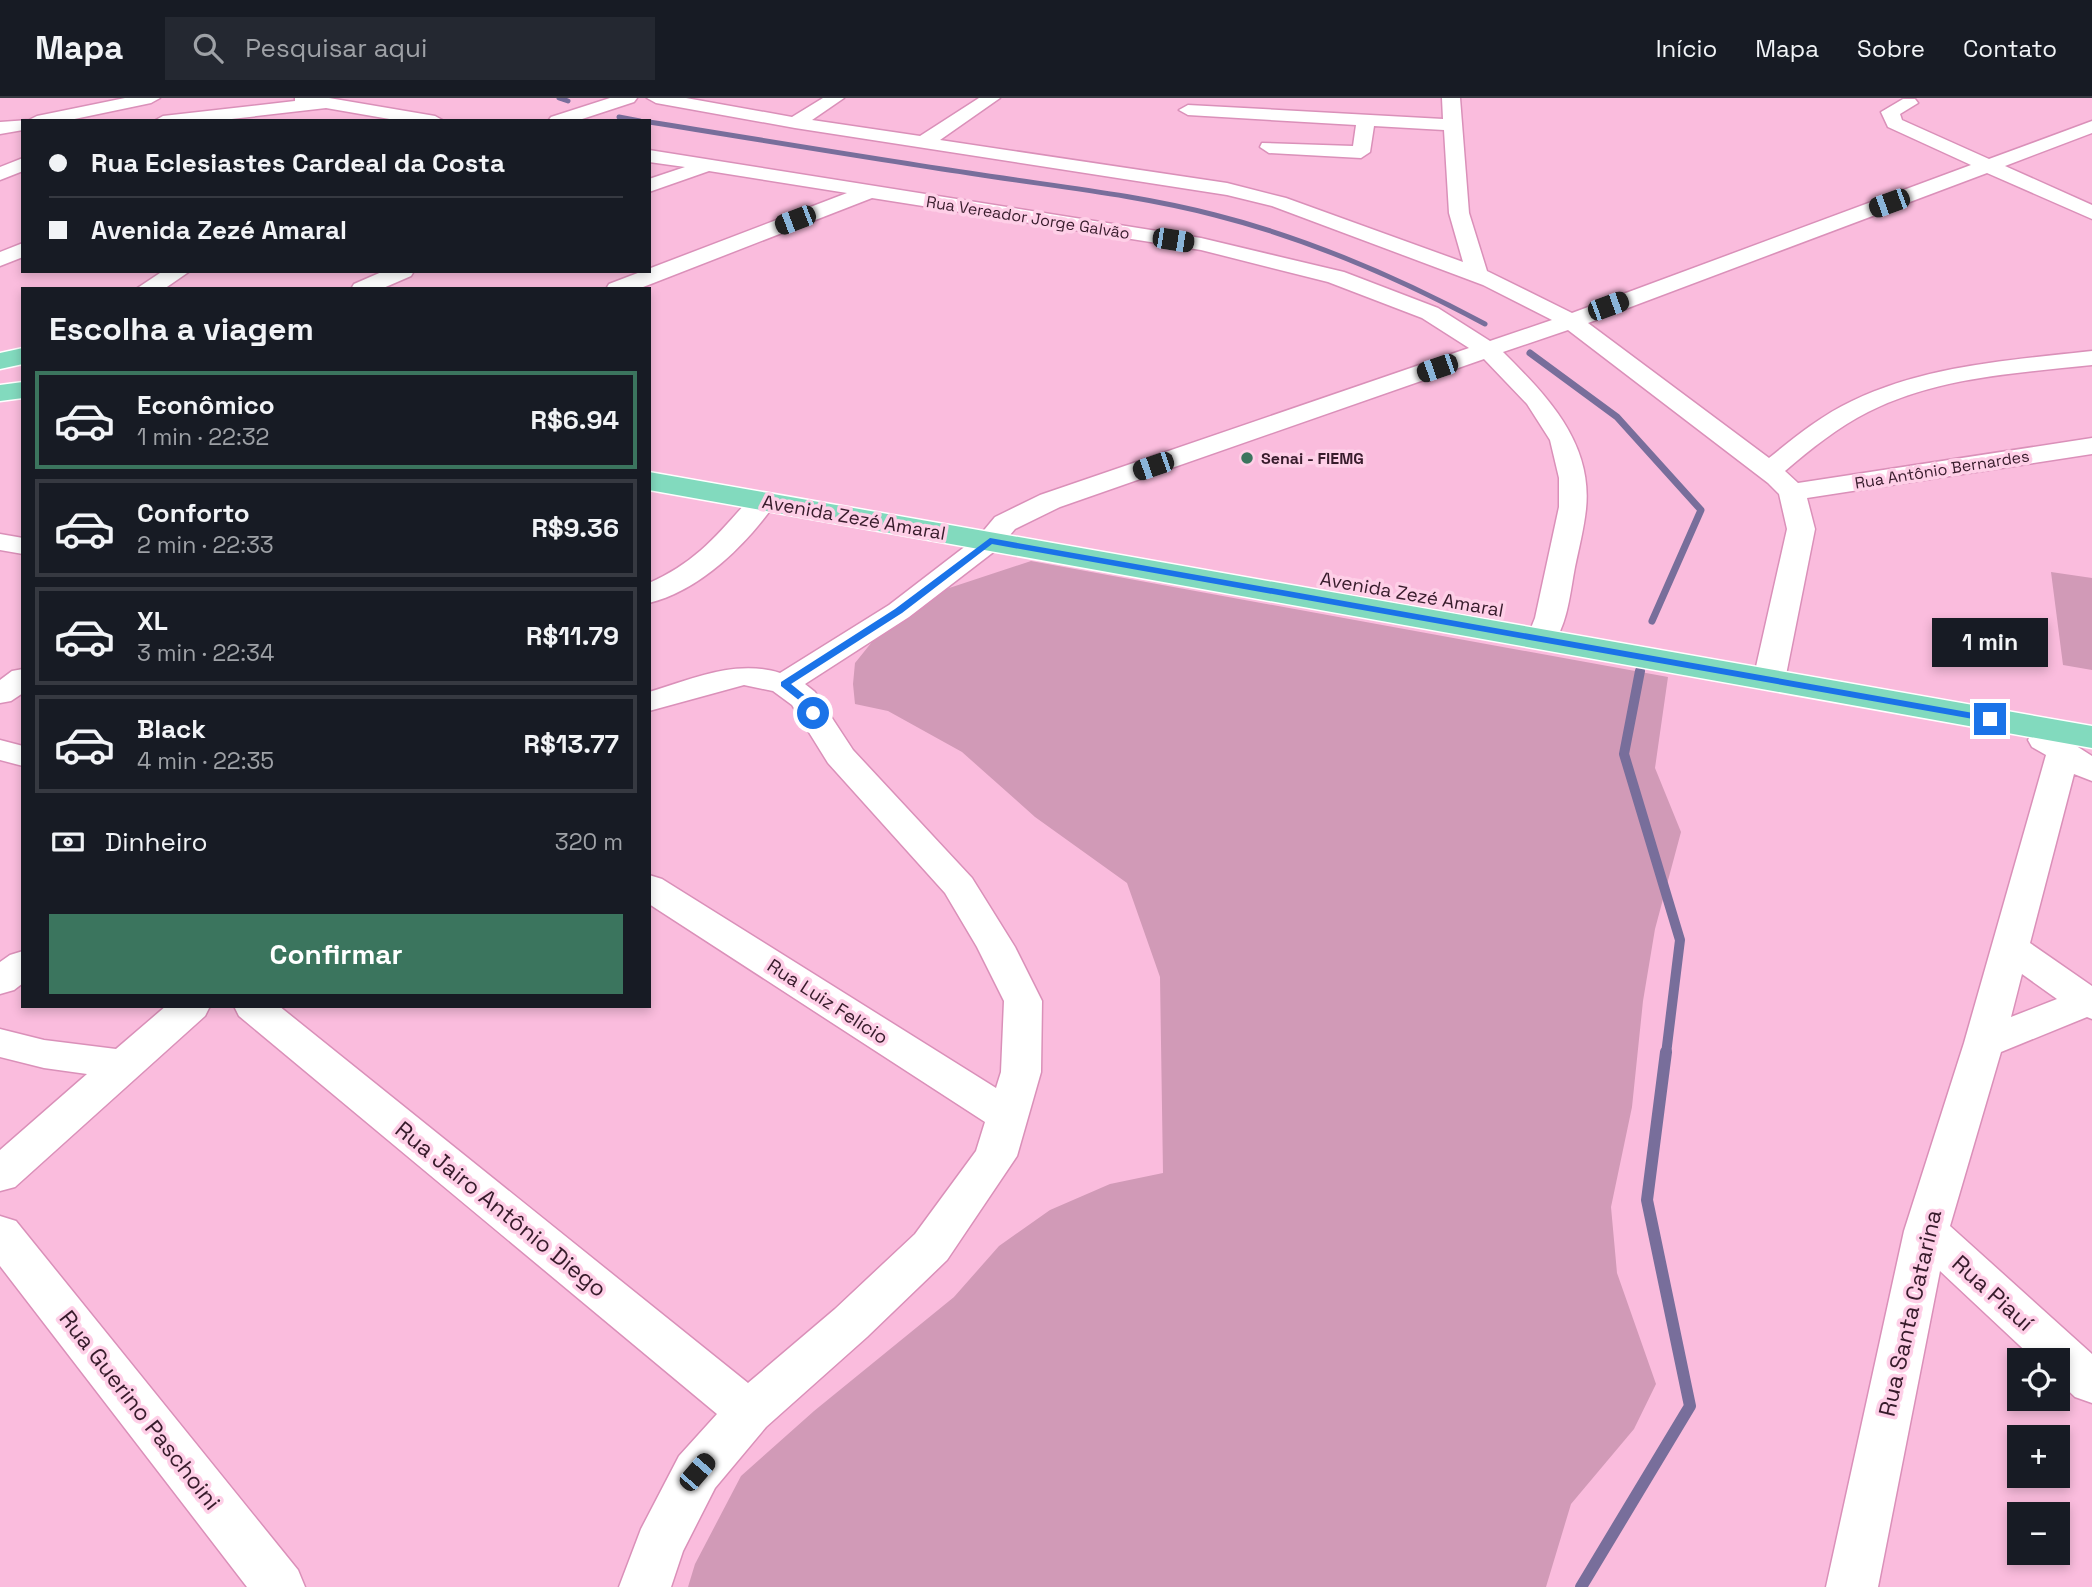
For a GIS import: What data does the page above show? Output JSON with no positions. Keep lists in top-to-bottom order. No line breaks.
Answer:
{"streets":{"main road":["Avenida Zezé Amaral"],"street":["Rua Vereador Jorge Galvão","Rua Antônio Bernardes","Rua Luiz Felício","Rua Jairo Antônio Diego","Rua Piauí","Rua Santa Catarina","Rua Guerino Paschoini"]},"crossings":[["Rua Vereador Jorge Galvão","Avenida Zezé Amaral"],["Rua Piauí","Rua Santa Catarina"]],"places":["Senai - FIEMG"],"page":{"header":"Mapa","search":"Pesquisar aqui","nav":["Início","Mapa","Sobre","Contato"],"banner":["Rua Eclesiastes Cardeal da Costa","Avenida Zezé Amaral"],"heading":"Escolha a viagem","list":[{"name":"Econômico","note":"1 min · 22:32","value":"R$6.94"},{"name":"Conforto","note":"2 min · 22:33","value":"R$9.36"},{"name":"XL","note":"3 min · 22:34","value":"R$11.79"},{"name":"Black","note":"4 min · 22:35","value":"R$13.77"}],"bubble":"1 min","pay":["Dinheiro","320 m"],"buttons":"Confirmar","map_buttons":["+","−"]}}
